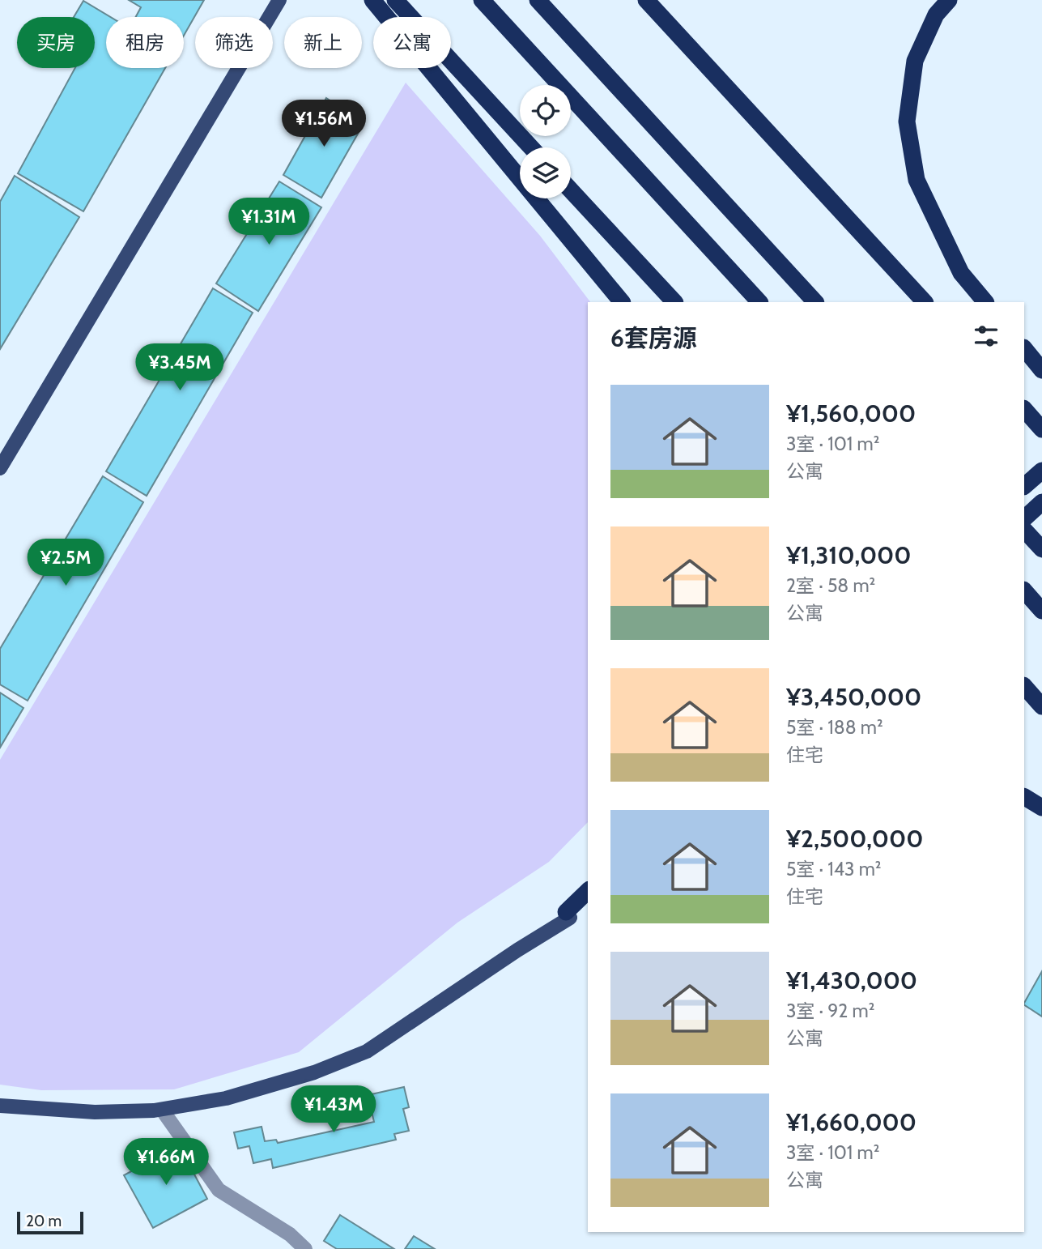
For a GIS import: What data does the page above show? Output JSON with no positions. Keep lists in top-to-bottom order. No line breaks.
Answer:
{"scale_bar":"20 m","page":{"chip":["买房","租房","筛选","新上","公寓"],"price":["¥1.56M","¥1.31M","¥3.45M","¥2.5M","¥1.43M","¥1.66M"],"heading":"6套房源","list":[{"name":"¥1,560,000","note":"3室 · 101 m² · 公寓"},{"name":"¥1,310,000","note":"2室 · 58 m² · 公寓"},{"name":"¥3,450,000","note":"5室 · 188 m² · 住宅"},{"name":"¥2,500,000","note":"5室 · 143 m² · 住宅"},{"name":"¥1,430,000","note":"3室 · 92 m² · 公寓"},{"name":"¥1,660,000","note":"3室 · 101 m² · 公寓"}],"scale":"20 m"}}
